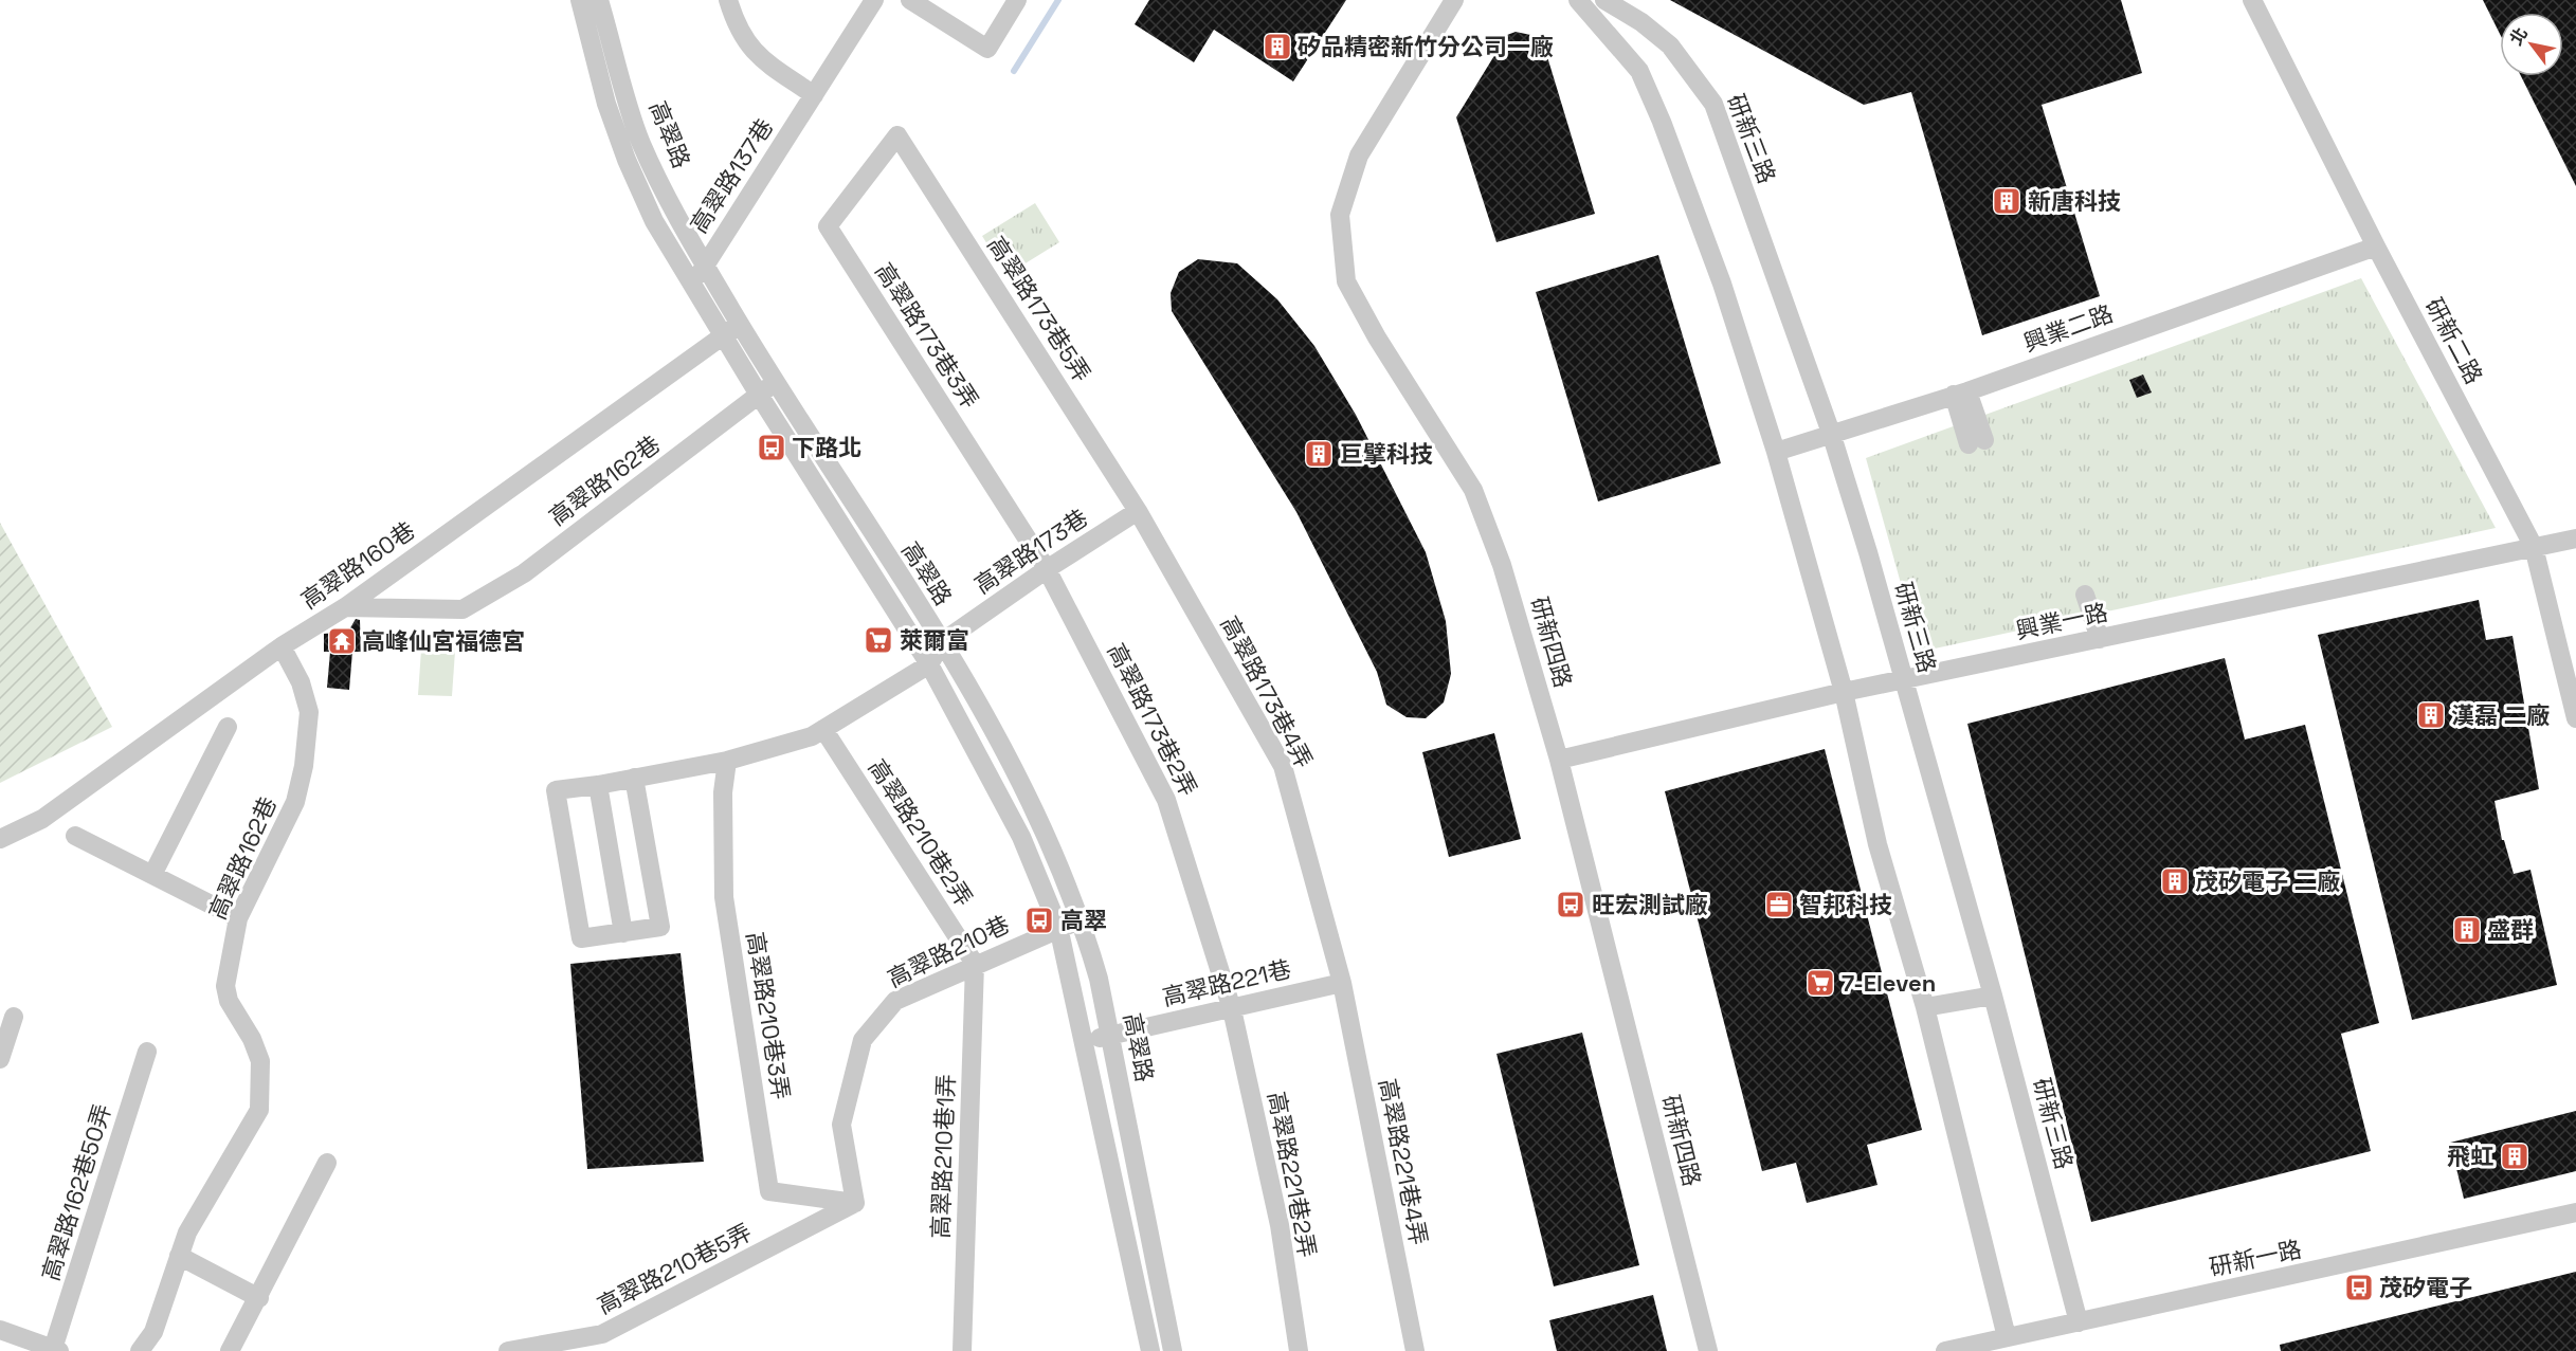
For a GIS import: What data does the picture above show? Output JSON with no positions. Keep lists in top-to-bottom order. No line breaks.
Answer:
{"streets":{"street":["高翠路","研新三路","高翠路137巷","高翠路173巷5弄","興業二路","高翠路173巷3弄","研新二路","高翠路162巷","高翠路173巷","高翠路160巷","興業一路","研新四路","高翠路173巷4弄","高翠路173巷2弄","高翠路210巷2弄","高翠路210巷","高翠路221巷","高翠路210巷3弄","高翠路210巷1弄","高翠路221巷4弄","高翠路221巷2弄","高翠路162巷50弄","研新一路","高翠路210巷5弄"]},"crossings":[["高翠路","高翠路137巷"],["高翠路","高翠路162巷"],["高翠路","高翠路173巷"],["高翠路","高翠路160巷"],["高翠路","高翠路210巷"],["高翠路","高翠路221巷"],["研新三路","興業二路"],["研新三路","興業一路"],["研新三路","研新一路"],["高翠路173巷5弄","高翠路173巷3弄"],["高翠路173巷5弄","高翠路173巷"],["高翠路173巷5弄","高翠路173巷4弄"],["興業二路","研新二路"],["高翠路173巷3弄","高翠路173巷"],["高翠路173巷3弄","高翠路173巷2弄"],["研新二路","興業一路"],["高翠路162巷","高翠路160巷"],["高翠路173巷","高翠路173巷4弄"],["高翠路173巷","高翠路173巷2弄"],["興業一路","研新四路"],["高翠路173巷4弄","高翠路221巷"],["高翠路173巷4弄","高翠路221巷4弄"],["高翠路173巷2弄","高翠路221巷"],["高翠路173巷2弄","高翠路221巷2弄"],["高翠路210巷2弄","高翠路210巷"],["高翠路210巷2弄","高翠路210巷1弄"],["高翠路210巷","高翠路210巷3弄"],["高翠路210巷","高翠路210巷1弄"],["高翠路210巷","高翠路210巷5弄"],["高翠路221巷","高翠路221巷4弄"],["高翠路221巷","高翠路221巷2弄"],["高翠路210巷3弄","高翠路210巷5弄"]],"places":{"building":["矽品精密新竹分公司一廠","新唐科技","巨擘科技","漢磊 二廠","茂矽電子 二廠","盛群","飛虹"],"bus stop":["下路北","旺宏測試廠","高翠","茂矽電子"],"supermarket":["萊爾富","7-Eleven"],"temple":["高峰仙宮福德宮"],"office":["智邦科技"]},"north":"top left"}
